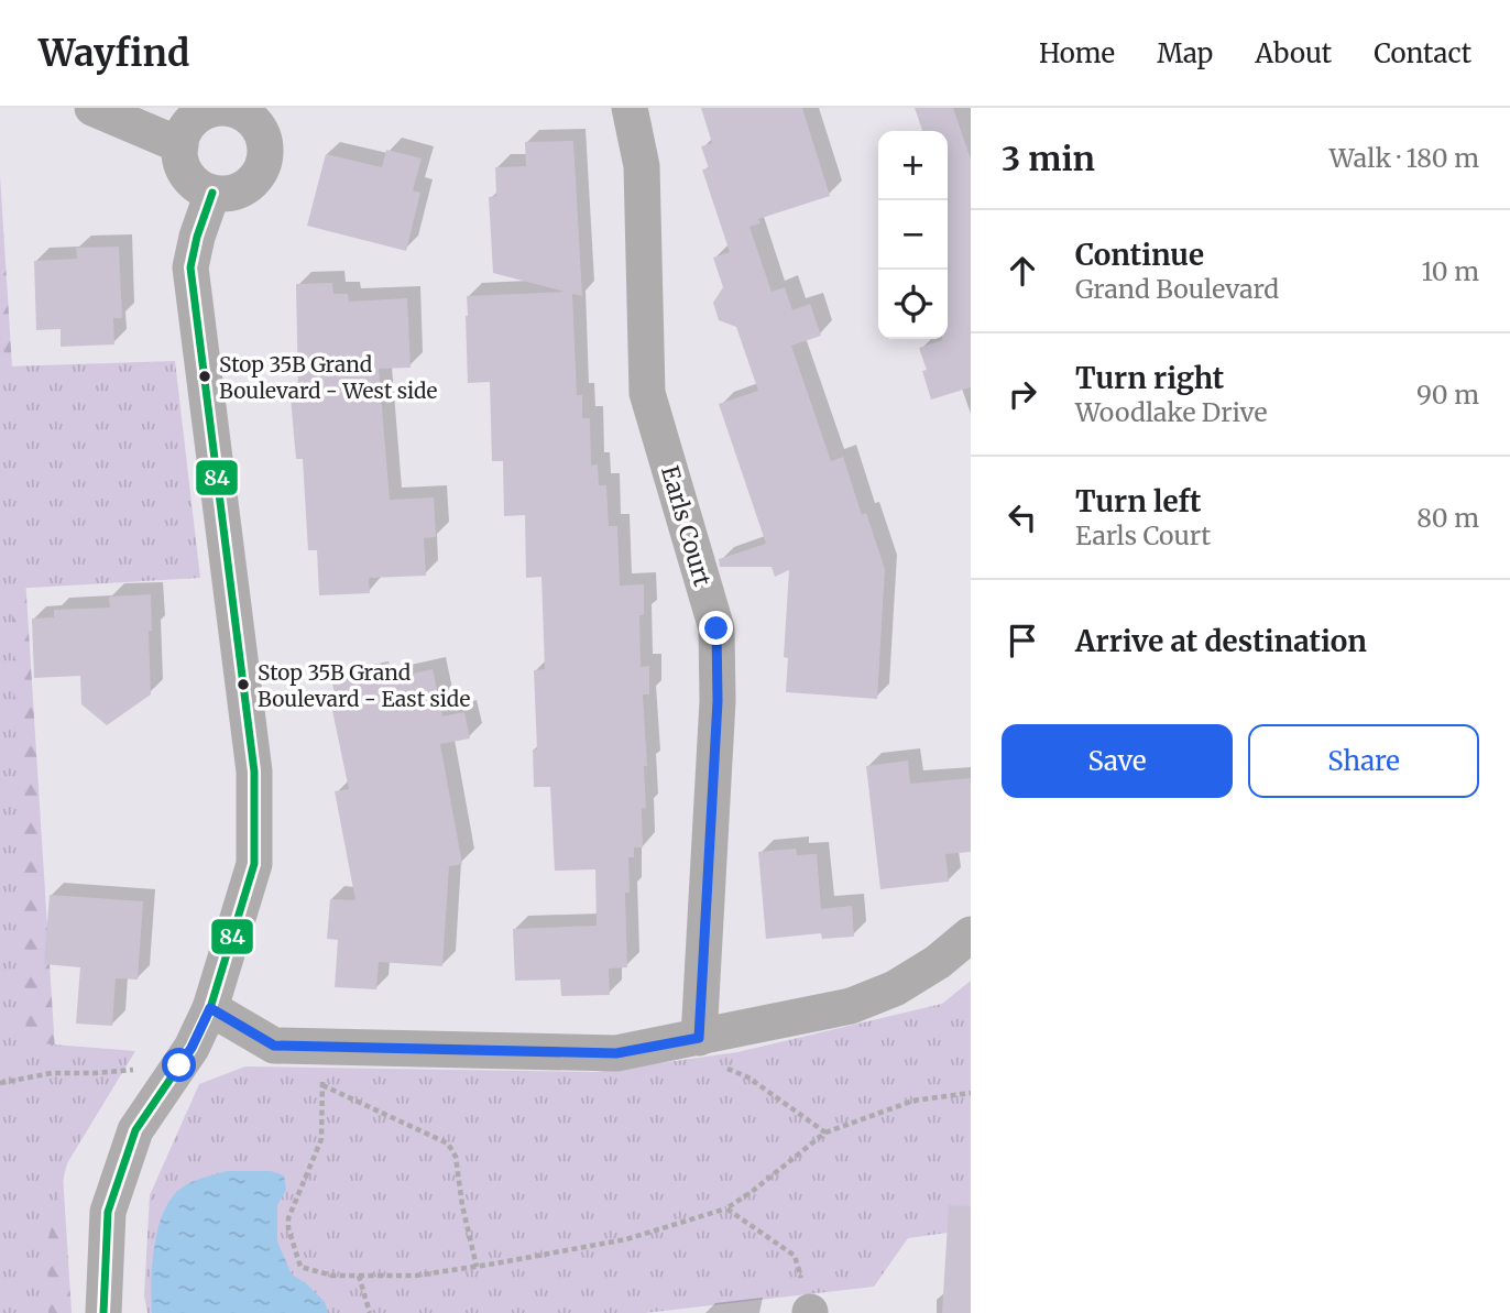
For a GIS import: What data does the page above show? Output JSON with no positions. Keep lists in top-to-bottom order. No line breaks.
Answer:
{"streets":{"street":["Earls Court"]},"places":["Stop 35B Grand Boulevard - West side","Stop 35B Grand Boulevard - East side"],"lines":["transit line 84"],"page":{"header":"Wayfind","nav":["Home","Map","About","Contact"],"heading":["3 min","Walk · 180 m"],"map_buttons":["+","−"],"list":[["Continue","Grand Boulevard","10 m"],["Turn right","Woodlake Drive","90 m"],["Turn left","Earls Court","80 m"],"Arrive at destination"],"buttons":["Save","Share"]}}
